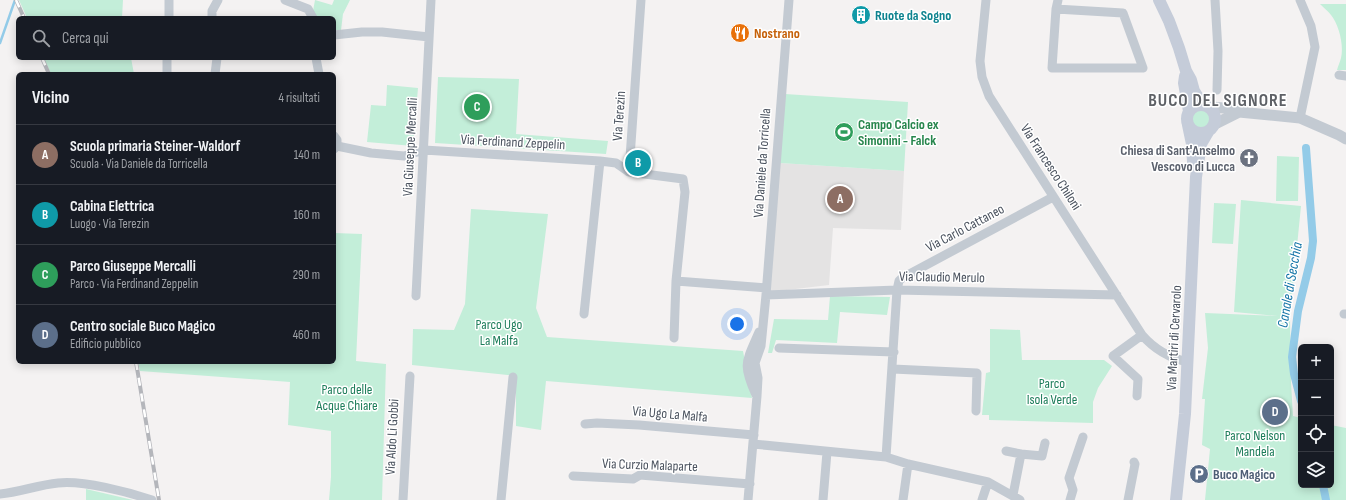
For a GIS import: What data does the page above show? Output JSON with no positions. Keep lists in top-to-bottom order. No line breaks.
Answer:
{"streets":{"main road":["Via Martiri di Cervarolo"],"street":["Via Terezin","Via Ferdinand Zeppelin","Via Giuseppe Mercalli","Via Daniele da Torricella","Via Francesco Chiloni","Via Carlo Cattaneo","Via Claudio Merulo","Via Ugo La Malfa","Via Aldo Li Gobbi","Via Curzio Malaparte"]},"crossings":[["Via Terezin","Via Ferdinand Zeppelin"],["Via Ferdinand Zeppelin","Via Giuseppe Mercalli"],["Via Daniele da Torricella","Via Claudio Merulo"],["Via Daniele da Torricella","Via Ugo La Malfa"],["Via Daniele da Torricella","Via Curzio Malaparte"],["Via Francesco Chiloni","Via Carlo Cattaneo"],["Via Francesco Chiloni","Via Claudio Merulo"],["Via Francesco Chiloni","Via Martiri di Cervarolo"],["Via Carlo Cattaneo","Via Claudio Merulo"]],"districts":["BUCO DEL SIGNORE"],"water":["Canale di Secchia"],"parks":["Parco Ugo La Malfa","Parco Isola Verde","Parco delle Acque Chiare","Parco Nelson Mandela"],"places":{"building":["Ruote da Sogno"],"restaurant":["Nostrano"],"sports":["Campo Calcio ex Simonini - Falck"],"church":["Chiesa di Sant'Anselmo Vescovo di Lucca"],"parking":["Buco Magico"]},"page":{"search":"Cerca qui","heading":["Vicino","4 risultati"],"pins":["C","B","A","D"],"list":[{"mark":"A","name":"Scuola primaria Steiner-Waldorf","note":"Scuola · Via Daniele da Torricella","value":"140 m"},{"mark":"B","name":"Cabina Elettrica","note":"Luogo · Via Terezin","value":"160 m"},{"mark":"C","name":"Parco Giuseppe Mercalli","note":"Parco · Via Ferdinand Zeppelin","value":"290 m"},{"mark":"D","name":"Centro sociale Buco Magico","note":"Edificio pubblico","value":"460 m"}],"map_buttons":["+","−"]}}
